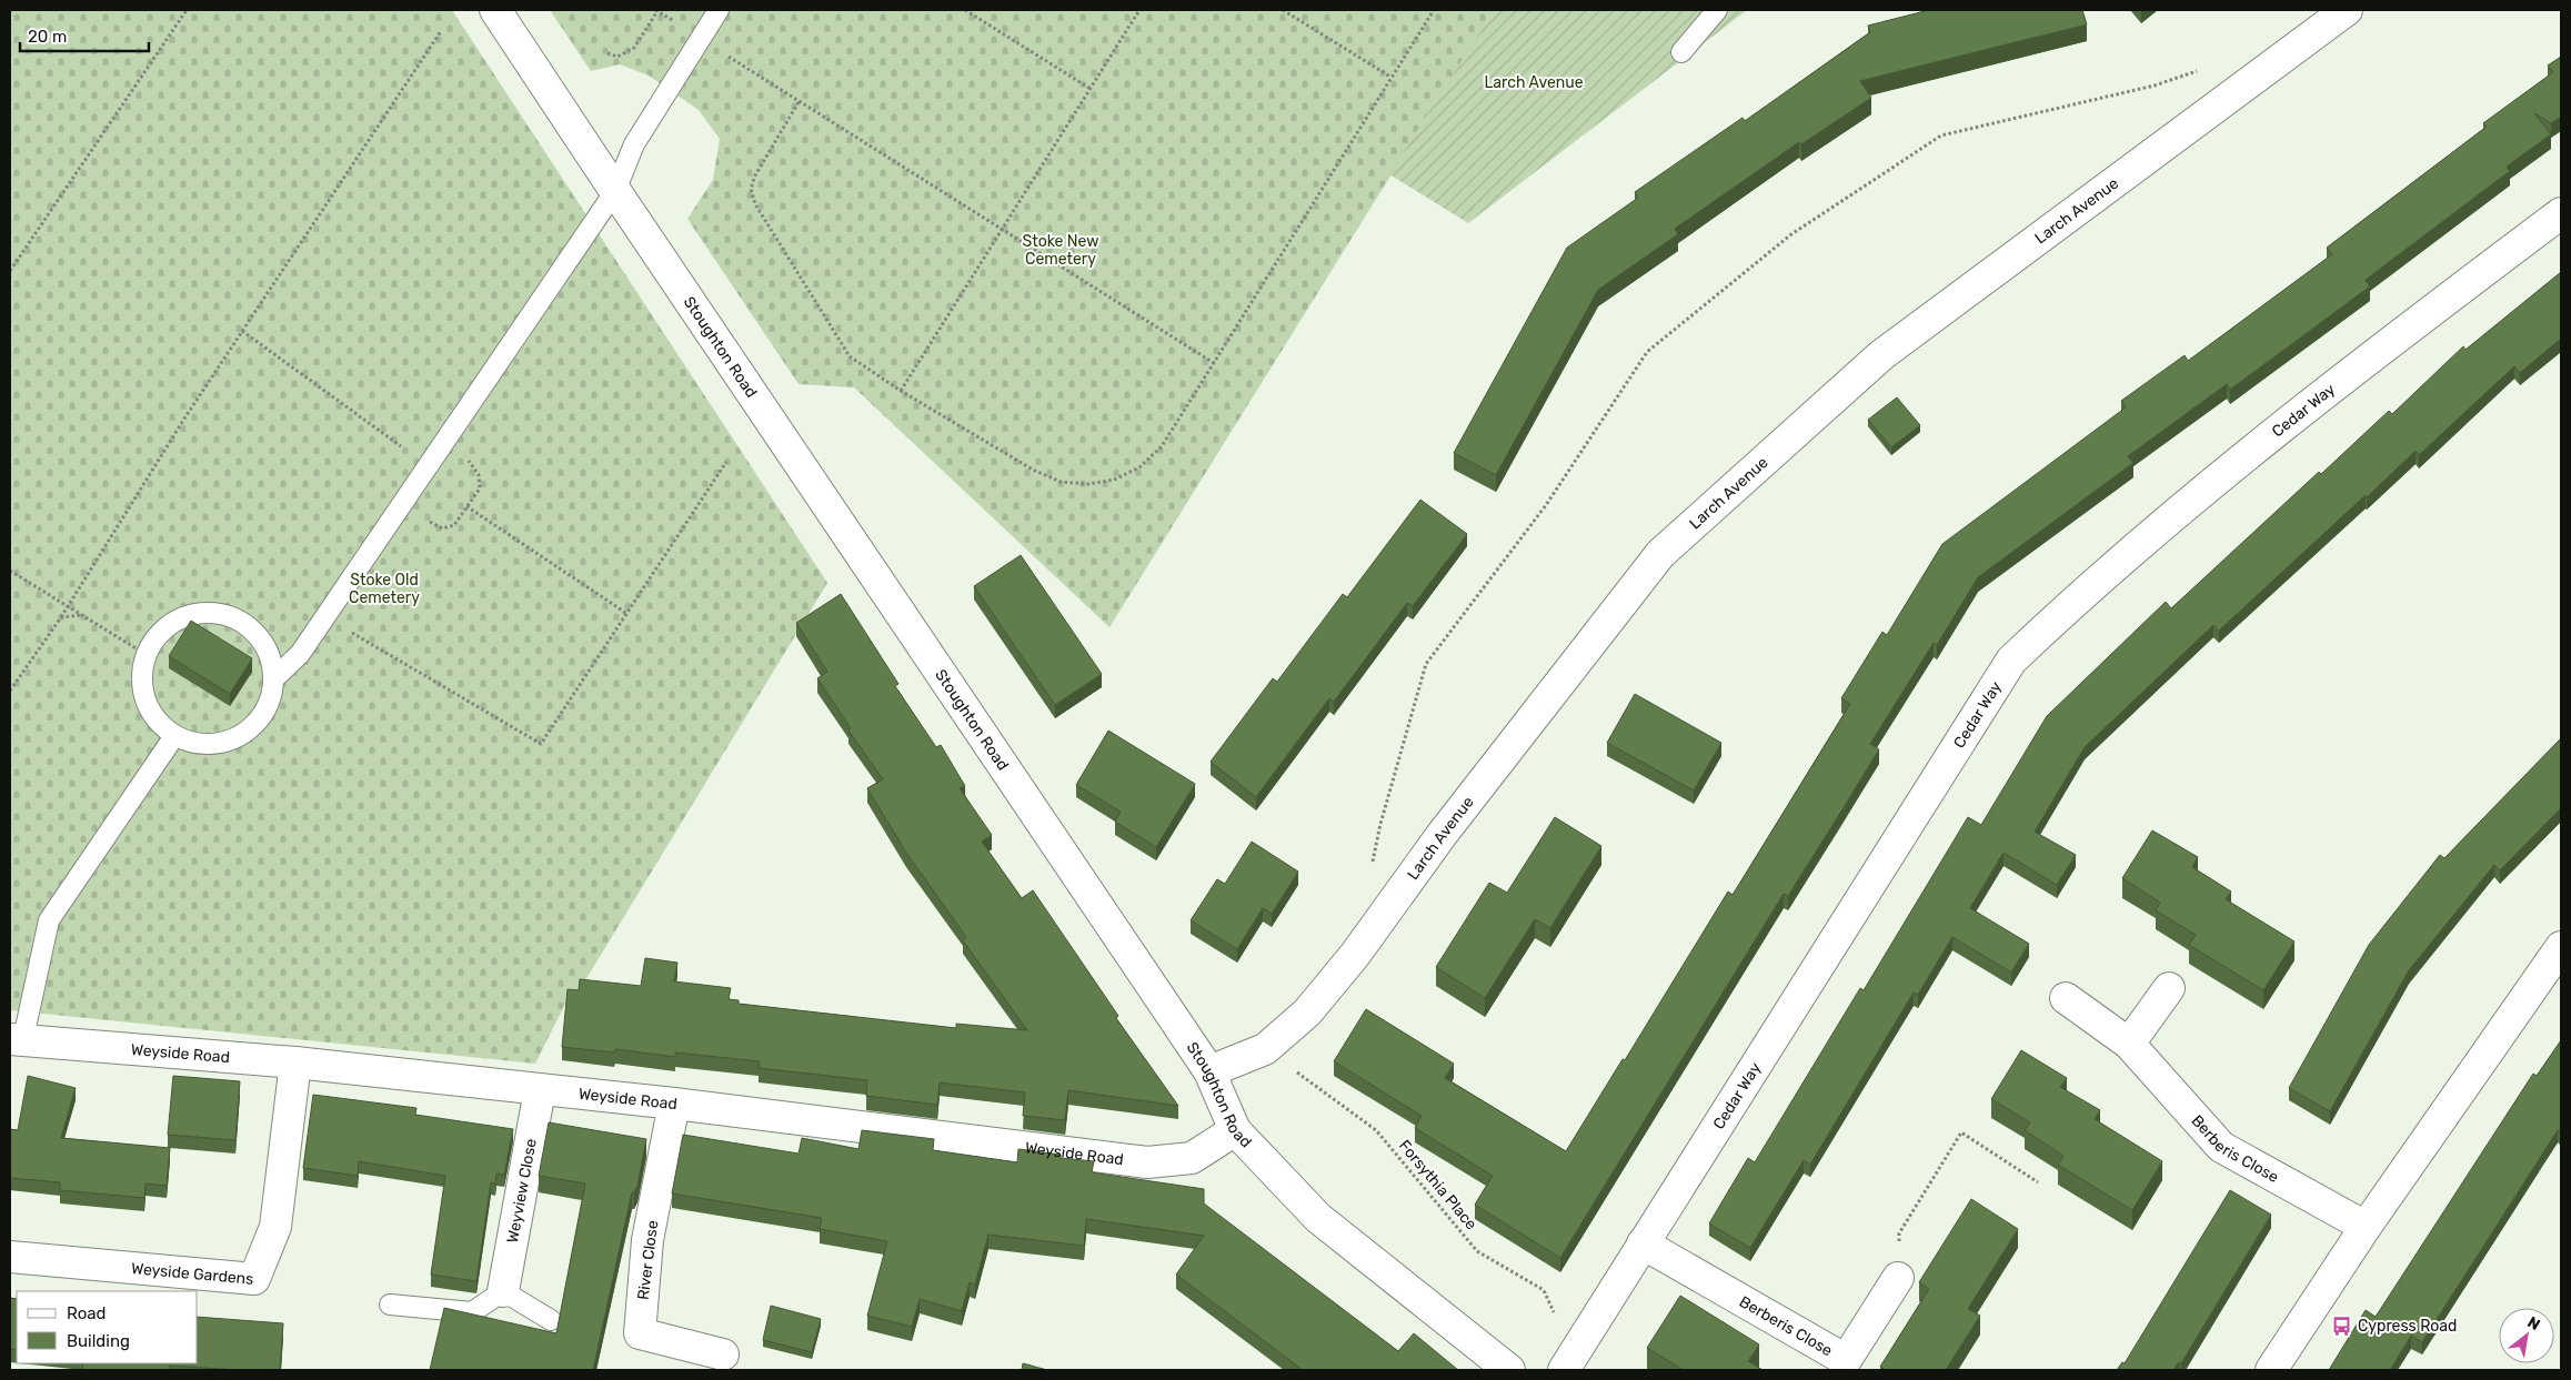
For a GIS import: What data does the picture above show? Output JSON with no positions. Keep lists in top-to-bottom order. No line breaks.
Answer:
{"streets":{"street":["Larch Avenue","Stoughton Road","Cedar Way","Weyside Road","Berberis Close","Weyview Close","River Close","Weyside Gardens"],"path":["Forsythia Place"]},"crossings":[["Larch Avenue","Stoughton Road"],["Larch Avenue","Forsythia Place"],["Stoughton Road","Weyside Road"],["Cedar Way","Berberis Close"],["Cedar Way","Forsythia Place"],["Weyside Road","Weyview Close"],["Weyside Road","River Close"],["Weyside Road","Weyside Gardens"]],"parks":["Larch Avenue","Stoke New Cemetery","Stoke Old Cemetery"],"places":{"bus stop":["Cypress Road"]},"legend":["Road","Building"],"scale_bar":"20 m","north":"top right"}
